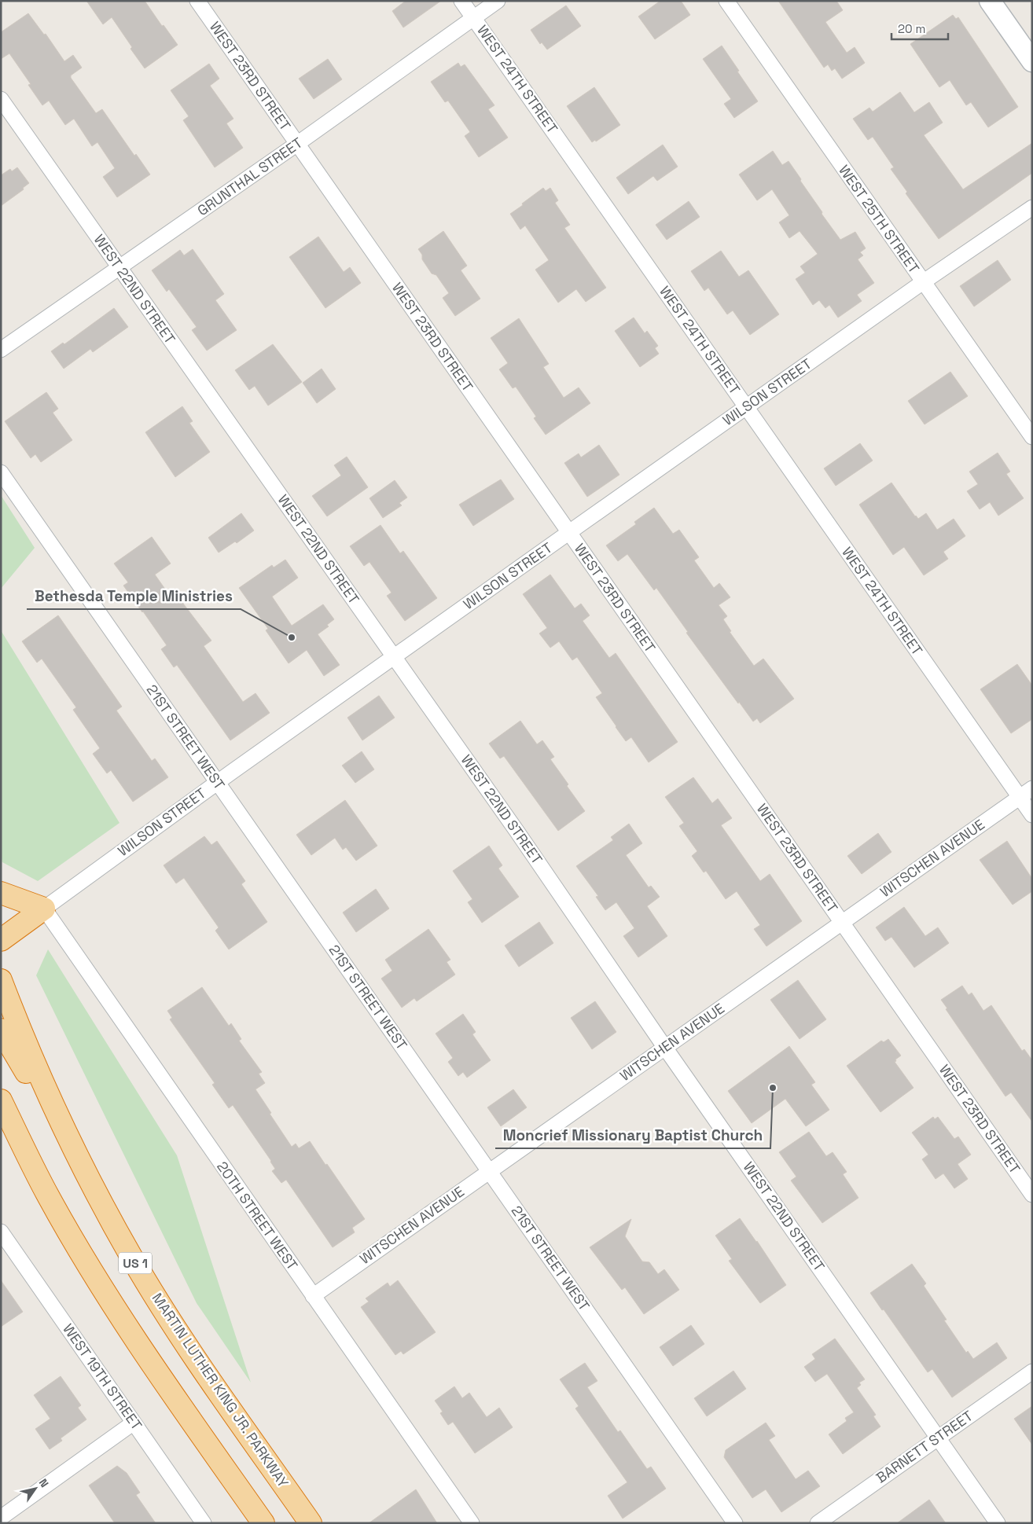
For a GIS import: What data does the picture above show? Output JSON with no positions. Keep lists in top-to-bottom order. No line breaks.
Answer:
{"streets":{"highway":["US 1","MARTIN LUTHER KING JR. PARKWAY"],"street":["WEST 23RD STREET","WEST 24TH STREET","GRUNTHAL STREET","WEST 25TH STREET","WEST 22ND STREET","WILSON STREET","21ST STREET WEST","WITSCHEN AVENUE","20TH STREET WEST","WEST 19TH STREET","BARNETT STREET"]},"crossings":[["WEST 23RD STREET","GRUNTHAL STREET"],["WEST 23RD STREET","WILSON STREET"],["WEST 23RD STREET","WITSCHEN AVENUE"],["WEST 24TH STREET","GRUNTHAL STREET"],["WEST 24TH STREET","WILSON STREET"],["WEST 24TH STREET","WITSCHEN AVENUE"],["GRUNTHAL STREET","WEST 22ND STREET"],["WEST 25TH STREET","WILSON STREET"],["WEST 22ND STREET","WILSON STREET"],["WEST 22ND STREET","WITSCHEN AVENUE"],["WEST 22ND STREET","BARNETT STREET"],["WILSON STREET","21ST STREET WEST"],["WILSON STREET","20TH STREET WEST"],["21ST STREET WEST","WITSCHEN AVENUE"],["WITSCHEN AVENUE","20TH STREET WEST"]],"places":["Bethesda Temple Ministries","Moncrief Missionary Baptist Church"],"scale_bar":"20 m","north":"top right"}
